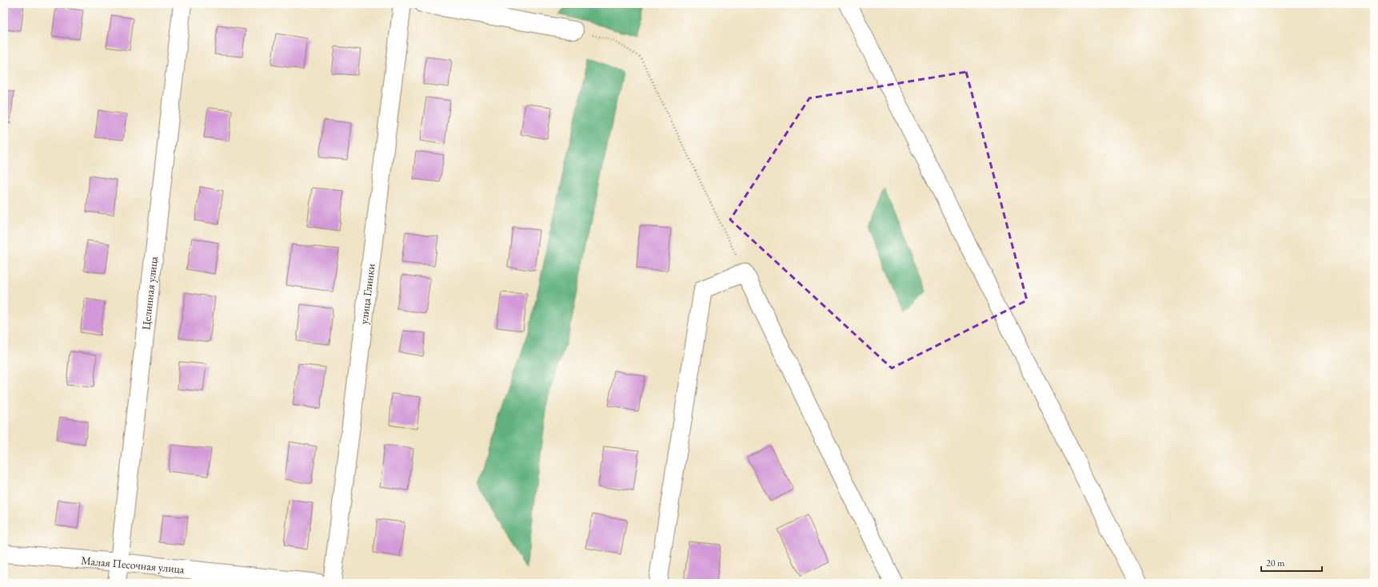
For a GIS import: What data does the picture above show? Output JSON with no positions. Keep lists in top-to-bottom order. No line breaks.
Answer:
{"streets":{"street":["Целинная улица","улица Глинки","Малая Песочная улица"]},"crossings":[["Целинная улица","Малая Песочная улица"]],"scale_bar":"20 m"}
